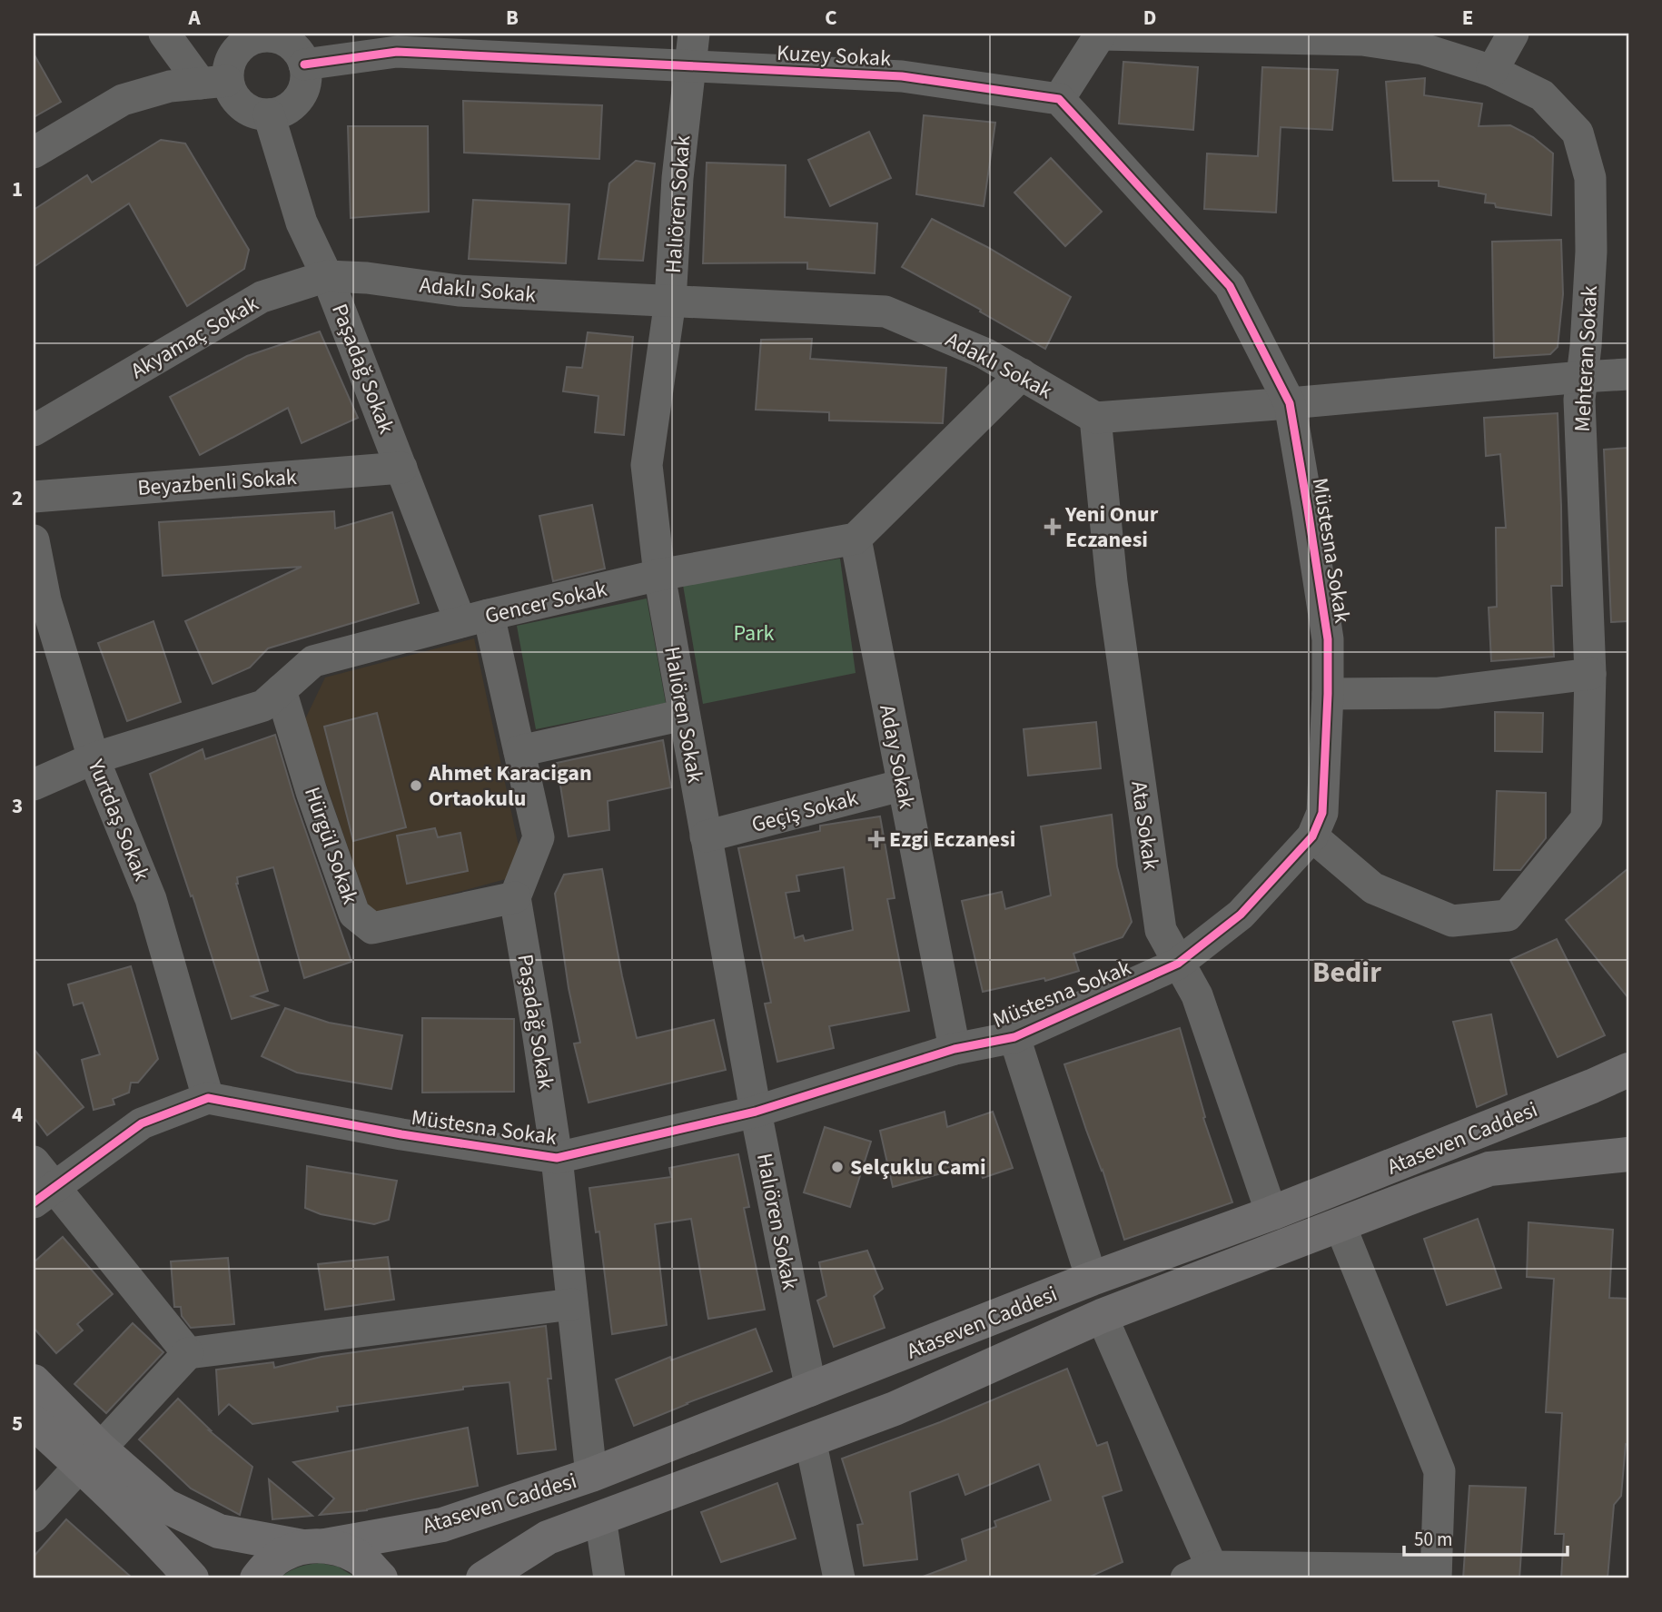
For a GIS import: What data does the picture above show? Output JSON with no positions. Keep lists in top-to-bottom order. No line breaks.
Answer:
{"streets":{"main road":["Ataseven Caddesi"],"street":["Kuzey Sokak","Halıören Sokak","Adaklı Sokak","Akyamaç Sokak","Mehteran Sokak","Paşadağ Sokak","Beyazbenli Sokak","Müstesna Sokak","Gencer Sokak","Aday Sokak","Geçiş Sokak","Yurtdaş Sokak","Ata Sokak","Hürgül Sokak"]},"crossings":[["Kuzey Sokak","Halıören Sokak"],["Kuzey Sokak","Paşadağ Sokak"],["Kuzey Sokak","Müstesna Sokak"],["Halıören Sokak","Adaklı Sokak"],["Halıören Sokak","Müstesna Sokak"],["Halıören Sokak","Gencer Sokak"],["Halıören Sokak","Geçiş Sokak"],["Halıören Sokak","Ataseven Caddesi"],["Adaklı Sokak","Akyamaç Sokak"],["Adaklı Sokak","Ata Sokak"],["Akyamaç Sokak","Paşadağ Sokak"],["Mehteran Sokak","Müstesna Sokak"],["Paşadağ Sokak","Beyazbenli Sokak"],["Paşadağ Sokak","Müstesna Sokak"],["Paşadağ Sokak","Gencer Sokak"],["Paşadağ Sokak","Hürgül Sokak"],["Paşadağ Sokak","Ataseven Caddesi"],["Müstesna Sokak","Aday Sokak"],["Müstesna Sokak","Yurtdaş Sokak"],["Müstesna Sokak","Ata Sokak"],["Gencer Sokak","Aday Sokak"],["Gencer Sokak","Yurtdaş Sokak"],["Gencer Sokak","Hürgül Sokak"],["Aday Sokak","Geçiş Sokak"],["Ata Sokak","Ataseven Caddesi"]],"districts":["Bedir"],"parks":["Park"],"places":{"health":["Yeni Onur Eczanesi","Ezgi Eczanesi"],"other":["Ahmet Karacigan Ortaokulu","Selçuklu Cami"]},"scale_bar":"50 m","grid":{"columns":["A","B","C","D","E"],"rows":["1","2","3","4","5"]}}
